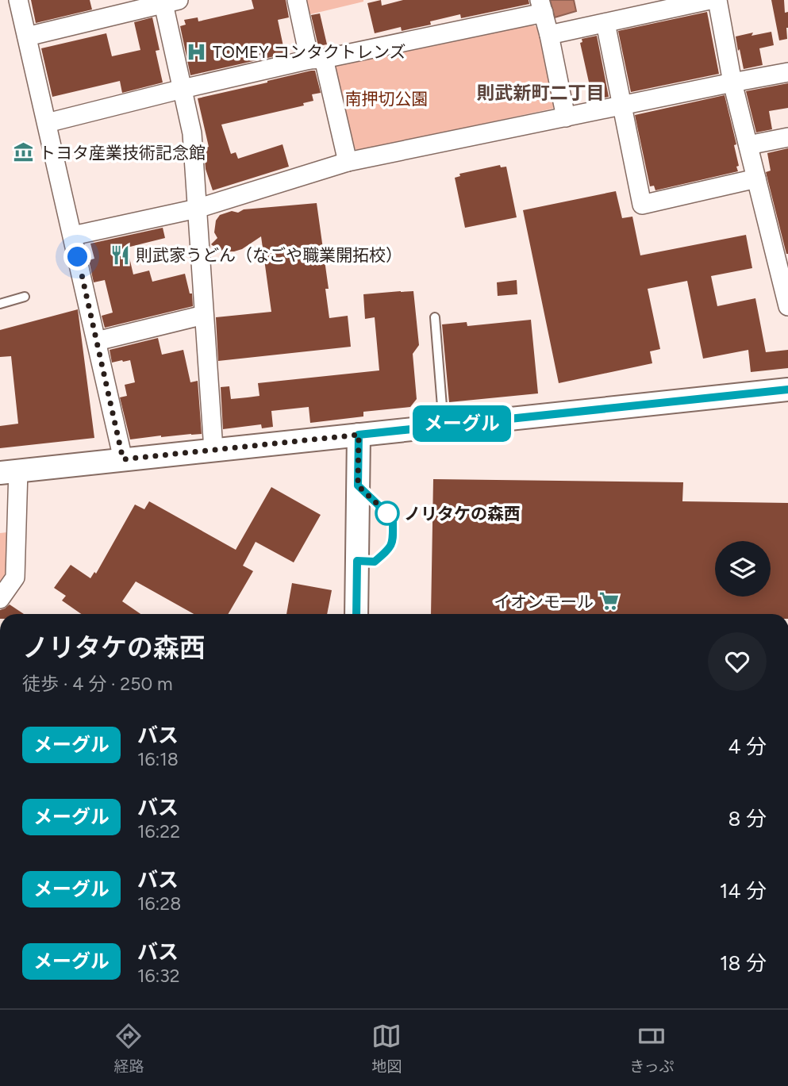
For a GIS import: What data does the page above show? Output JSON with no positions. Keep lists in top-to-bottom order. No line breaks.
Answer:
{"districts":["則武新町二丁目"],"parks":["南押切公園"],"places":{"hospital":["TOMEY コンタクトレンズ"],"museum":["トヨタ産業技術記念館"],"restaurant":["則武家うどん（なごや職業開拓校）"],"other":["ノリタケの森西"],"supermarket":["イオンモール"]},"lines":["bus line メーグル"],"page":{"on_map":"メーグル","heading":["ノリタケの森西","徒歩 · 4 分 · 250 m"],"list":[{"mark":"メーグル","name":"バス","note":"16:18","value":"4 分"},{"mark":"メーグル","name":"バス","note":"16:22","value":"8 分"},{"mark":"メーグル","name":"バス","note":"16:28","value":"14 分"},{"mark":"メーグル","name":"バス","note":"16:32","value":"18 分"}],"tabs":["経路","地図","きっぷ"]}}
